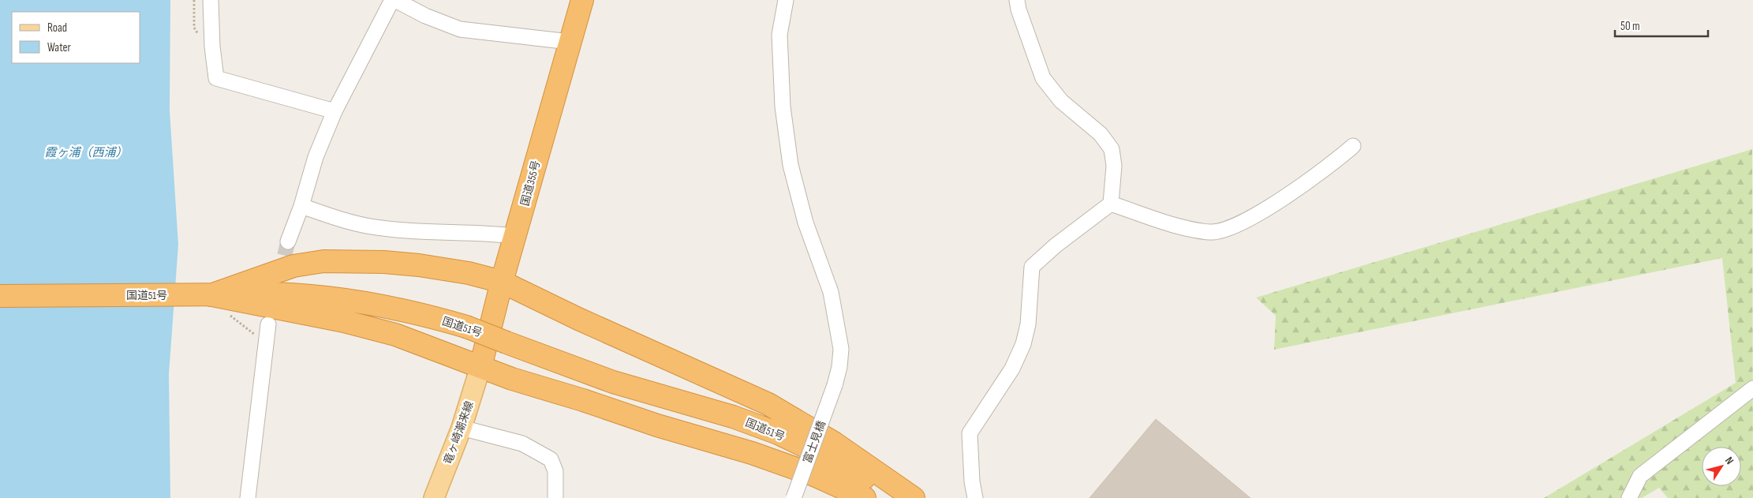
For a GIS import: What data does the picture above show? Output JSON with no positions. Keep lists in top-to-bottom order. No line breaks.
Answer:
{"streets":{"highway":["国道355号","国道51号"],"main road":["竜ヶ崎潮来線"],"street":["富士見橋"]},"crossings":[["国道355号","竜ヶ崎潮来線"]],"water":["霞ヶ浦（西浦）"],"legend":["Road","Water"],"scale_bar":"50 m","north":"top right"}
